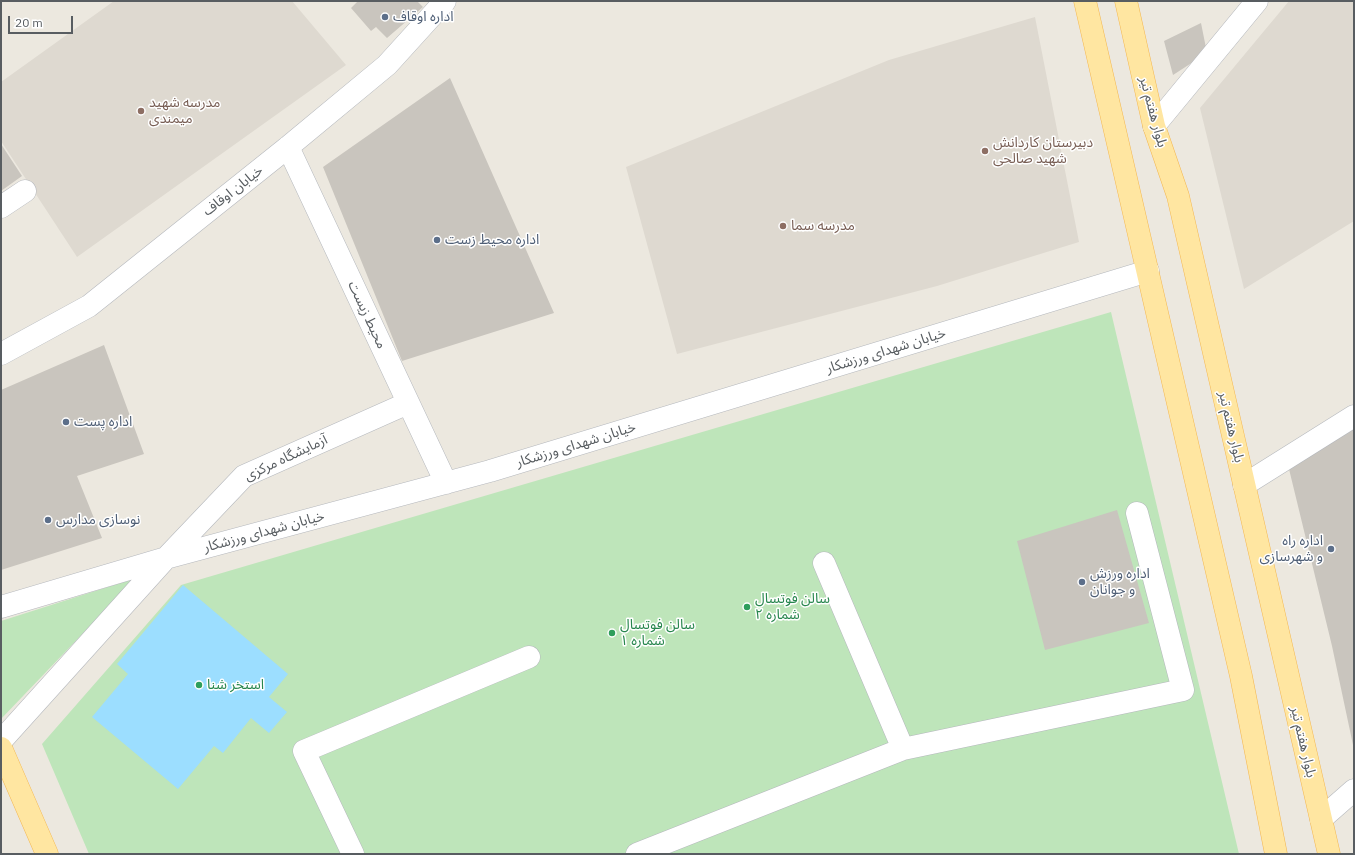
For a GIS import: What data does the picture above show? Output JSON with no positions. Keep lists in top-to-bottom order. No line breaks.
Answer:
{"streets":{"main road":["بلوار هفتم تیر"],"street":["خیابان اوقاف","محیط زیست","خیابان شهدای ورزشکار","آزمایشگاه مرکزی"]},"crossings":[["خیابان اوقاف","محیط زیست"],["محیط زیست","خیابان شهدای ورزشکار"],["محیط زیست","آزمایشگاه مرکزی"],["خیابان شهدای ورزشکار","آزمایشگاه مرکزی"]],"places":["اداره اوقاف","مدرسه شهید میمندی","دبیرستان کاردانش شهید صالحی","مدرسه سما","اداره محیط زست","اداره پست","نوسازی مدارس","اداره راه و شهرسازی","اداره ورزش و جوانان","سالن فوتسال شماره ۲","سالن فوتسال شماره ۱","استخر شنا"],"scale_bar":"20 m"}
